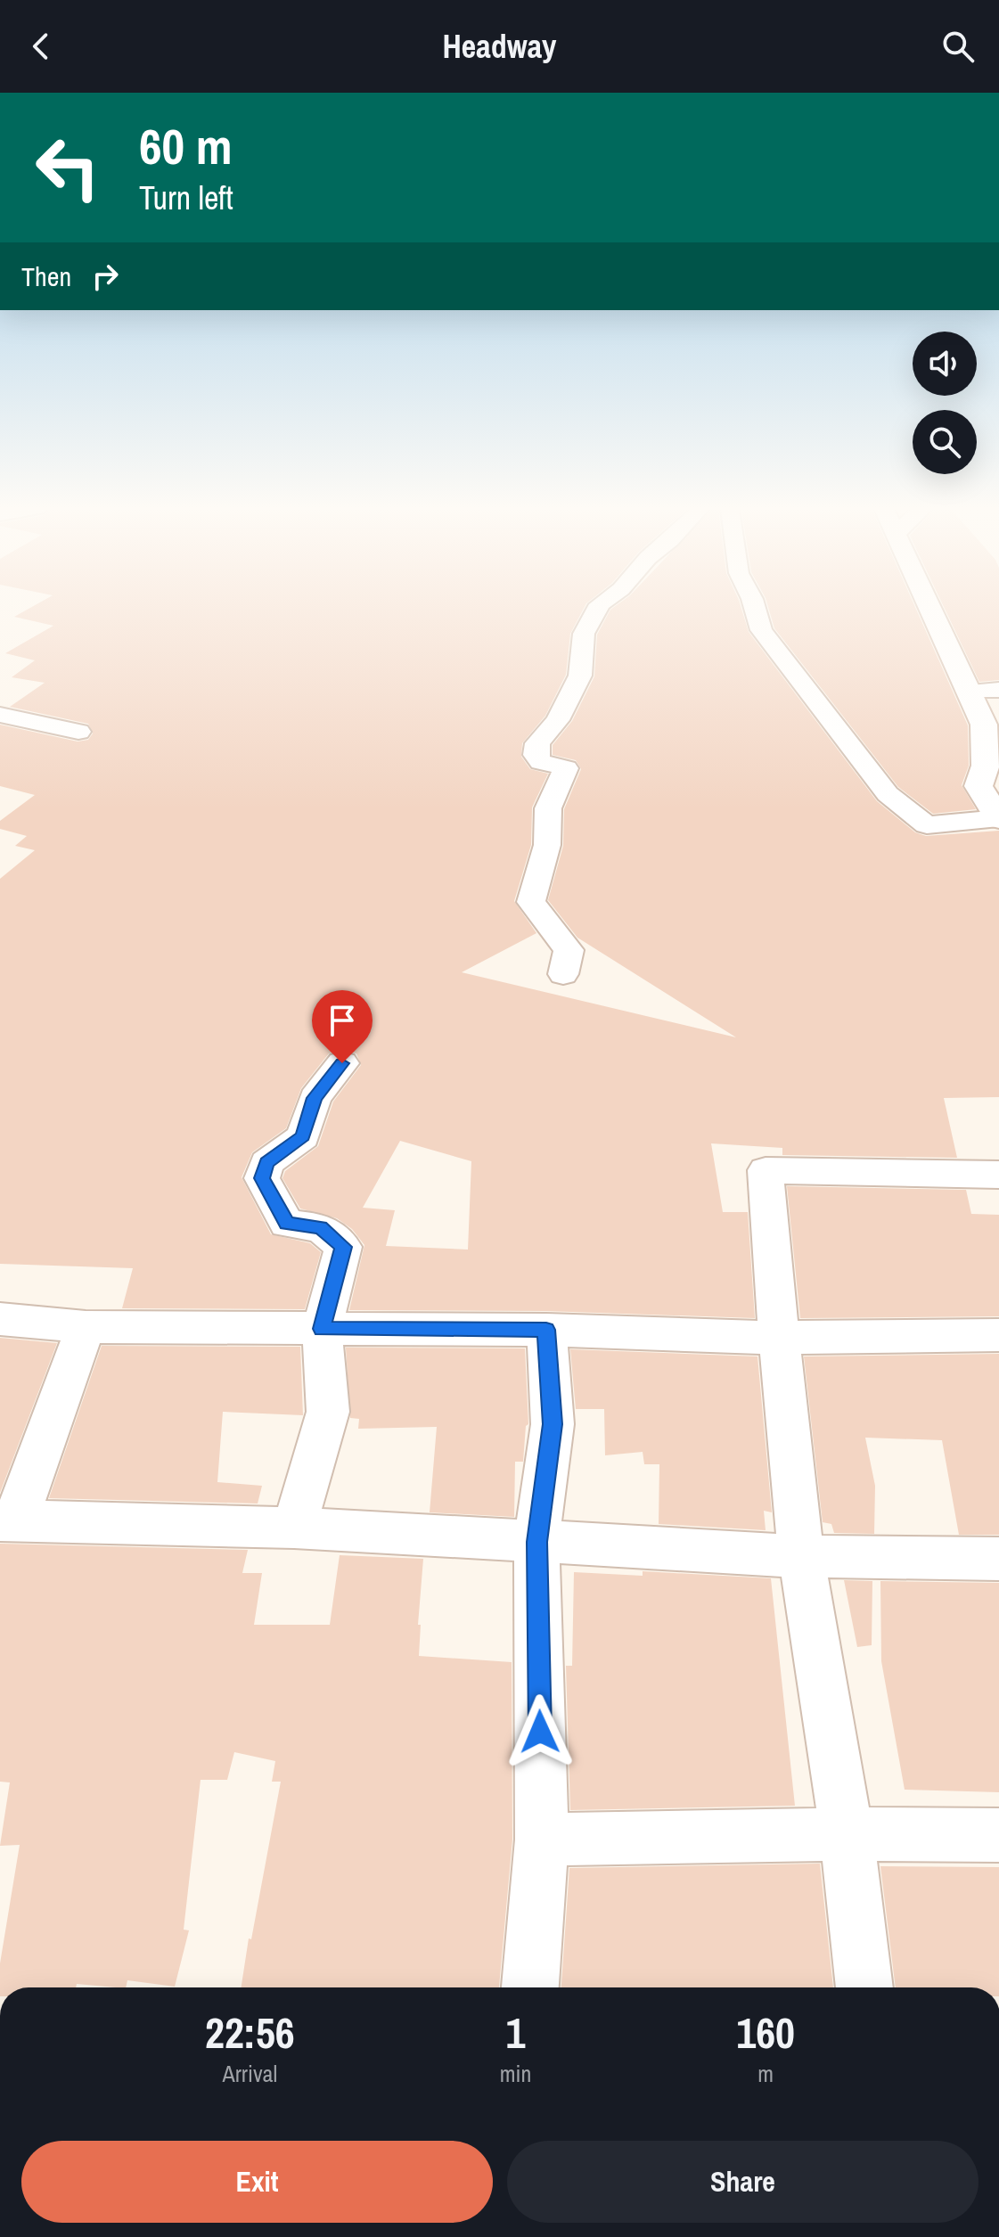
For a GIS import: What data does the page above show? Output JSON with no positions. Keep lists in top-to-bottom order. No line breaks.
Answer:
{"page":{"header":"Headway","turn":["60 m","Turn left"],"then":"Then","eta":["22:56","Arrival","1","min","160","m"],"buttons":["Exit","Share"]}}
